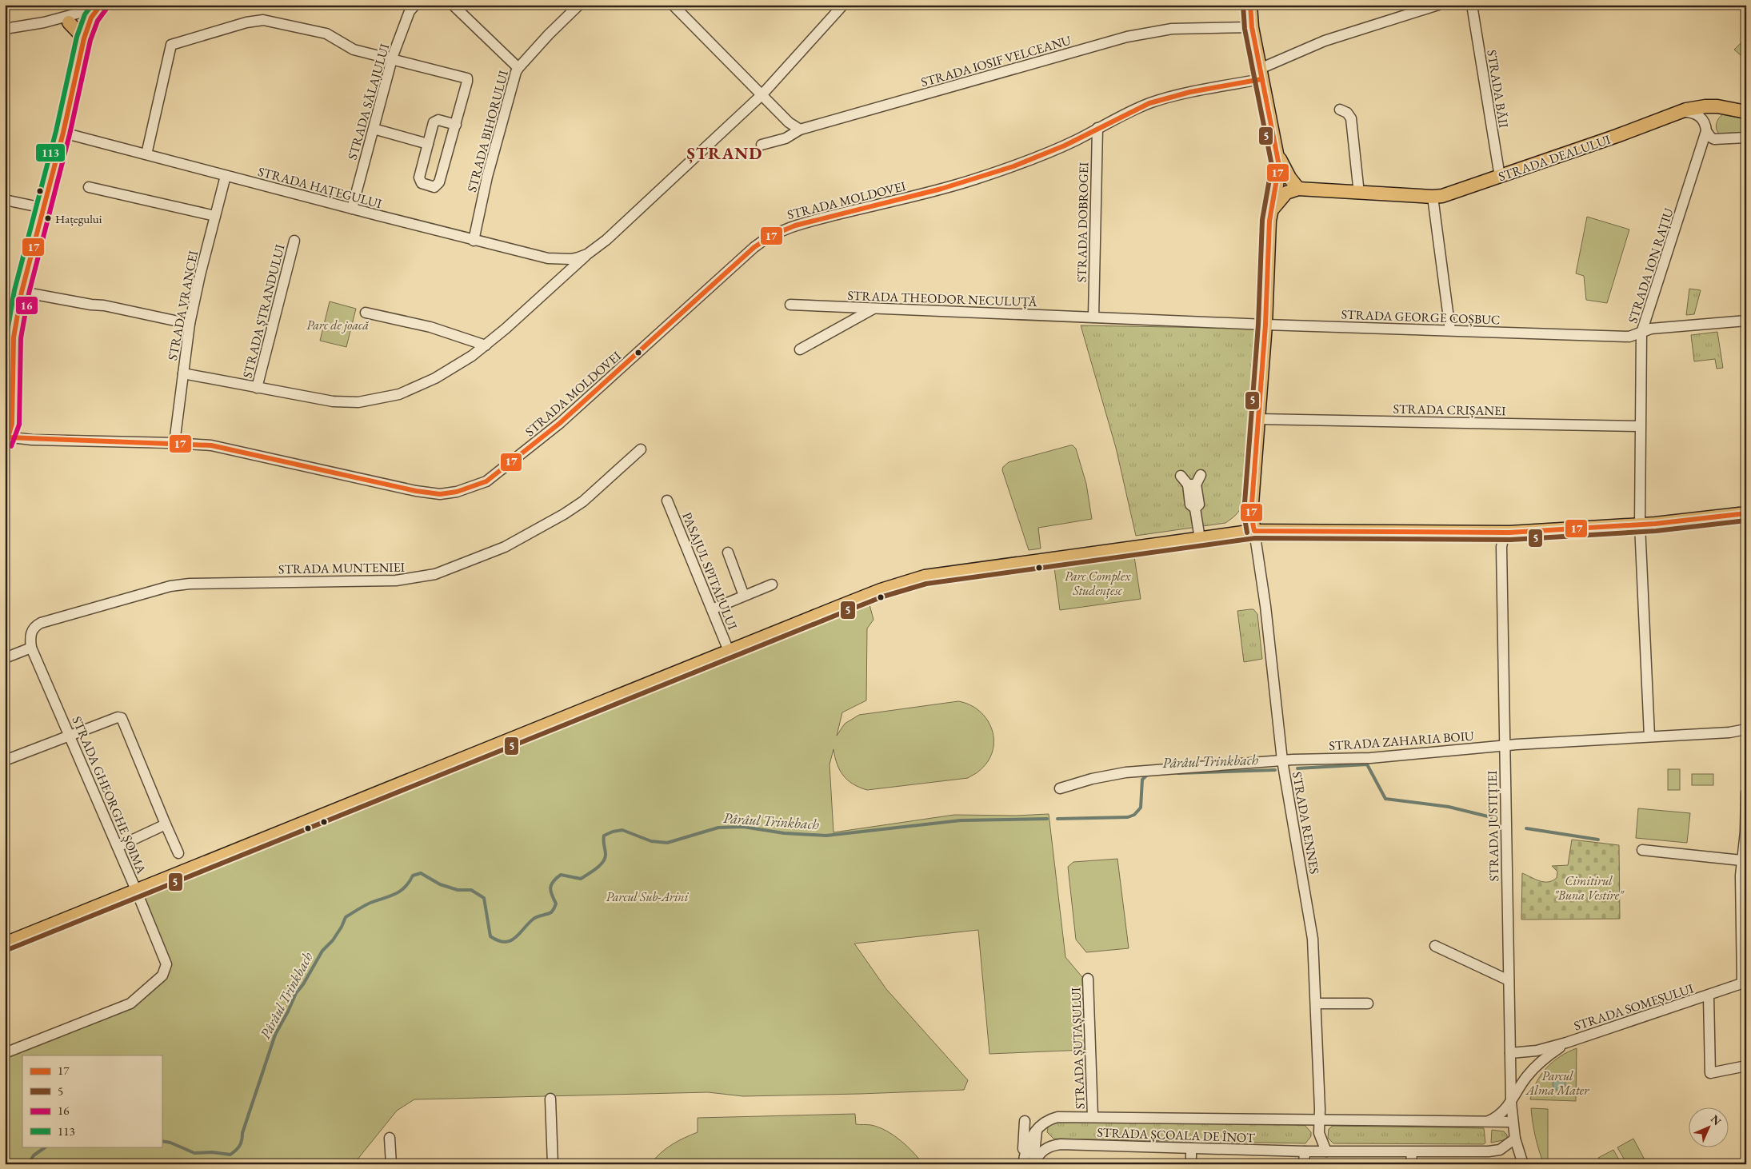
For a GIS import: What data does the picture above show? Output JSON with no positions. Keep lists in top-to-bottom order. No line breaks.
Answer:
{"streets":{"main road":["STRADA DEALULUI"],"street":["STRADA IOSIF VELCEANU","STRADA BĂII","STRADA SĂLAJULUI","STRADA BIHORULUI","STRADA HAȚEGULUI","STRADA MOLDOVEI","STRADA DOBROGEI","STRADA ION RAȚIU","STRADA THEODOR NECULUȚĂ","STRADA VRANCEI","STRADA ȘTRANDULUI","STRADA GEORGE COȘBUC","STRADA CRIȘANEI","STRADA MUNTENIEI","PASAJUL SPITALULUI","STRADA ZAHARIA BOIU","STRADA GHEORGHE ȘOIMA","STRADA RENNES","STRADA JUSTIȚIEI","STRADA SOMEȘULUI","STRADA ȘUTAȘULUI","STRADA ȘCOALA DE ÎNOT"]},"crossings":[["STRADA BĂII","STRADA DEALULUI"],["STRADA SĂLAJULUI","STRADA HAȚEGULUI"],["STRADA BIHORULUI","STRADA HAȚEGULUI"],["STRADA HAȚEGULUI","STRADA VRANCEI"],["STRADA HAȚEGULUI","STRADA ȘTRANDULUI"],["STRADA MOLDOVEI","STRADA DOBROGEI"],["STRADA MOLDOVEI","STRADA VRANCEI"],["STRADA DOBROGEI","STRADA THEODOR NECULUȚĂ"],["STRADA DOBROGEI","STRADA GEORGE COȘBUC"],["STRADA ION RAȚIU","STRADA GEORGE COȘBUC"],["STRADA ION RAȚIU","STRADA CRIȘANEI"],["STRADA ION RAȚIU","STRADA ZAHARIA BOIU"],["STRADA THEODOR NECULUȚĂ","STRADA GEORGE COȘBUC"],["STRADA VRANCEI","STRADA ȘTRANDULUI"],["STRADA MUNTENIEI","STRADA GHEORGHE ȘOIMA"],["STRADA ZAHARIA BOIU","STRADA RENNES"],["STRADA ZAHARIA BOIU","STRADA JUSTIȚIEI"],["STRADA RENNES","STRADA ȘCOALA DE ÎNOT"],["STRADA JUSTIȚIEI","STRADA SOMEȘULUI"],["STRADA JUSTIȚIEI","STRADA ȘCOALA DE ÎNOT"],["STRADA SOMEȘULUI","STRADA ȘCOALA DE ÎNOT"],["STRADA ȘUTAȘULUI","STRADA ȘCOALA DE ÎNOT"]],"districts":["ȘTRAND"],"water":["Pârâul Trinkbach"],"parks":["Parc de joacă","Parc Complex Studențesc","Cimitirul \"Buna Vestire\"","Parcul Sub-Arini","Parcul Alma Mater"],"places":["Hațegului"],"lines":["transit line 17","transit line 113","transit line 5","transit line 16"],"legend":["17","5","16","113"],"north":"top right"}
